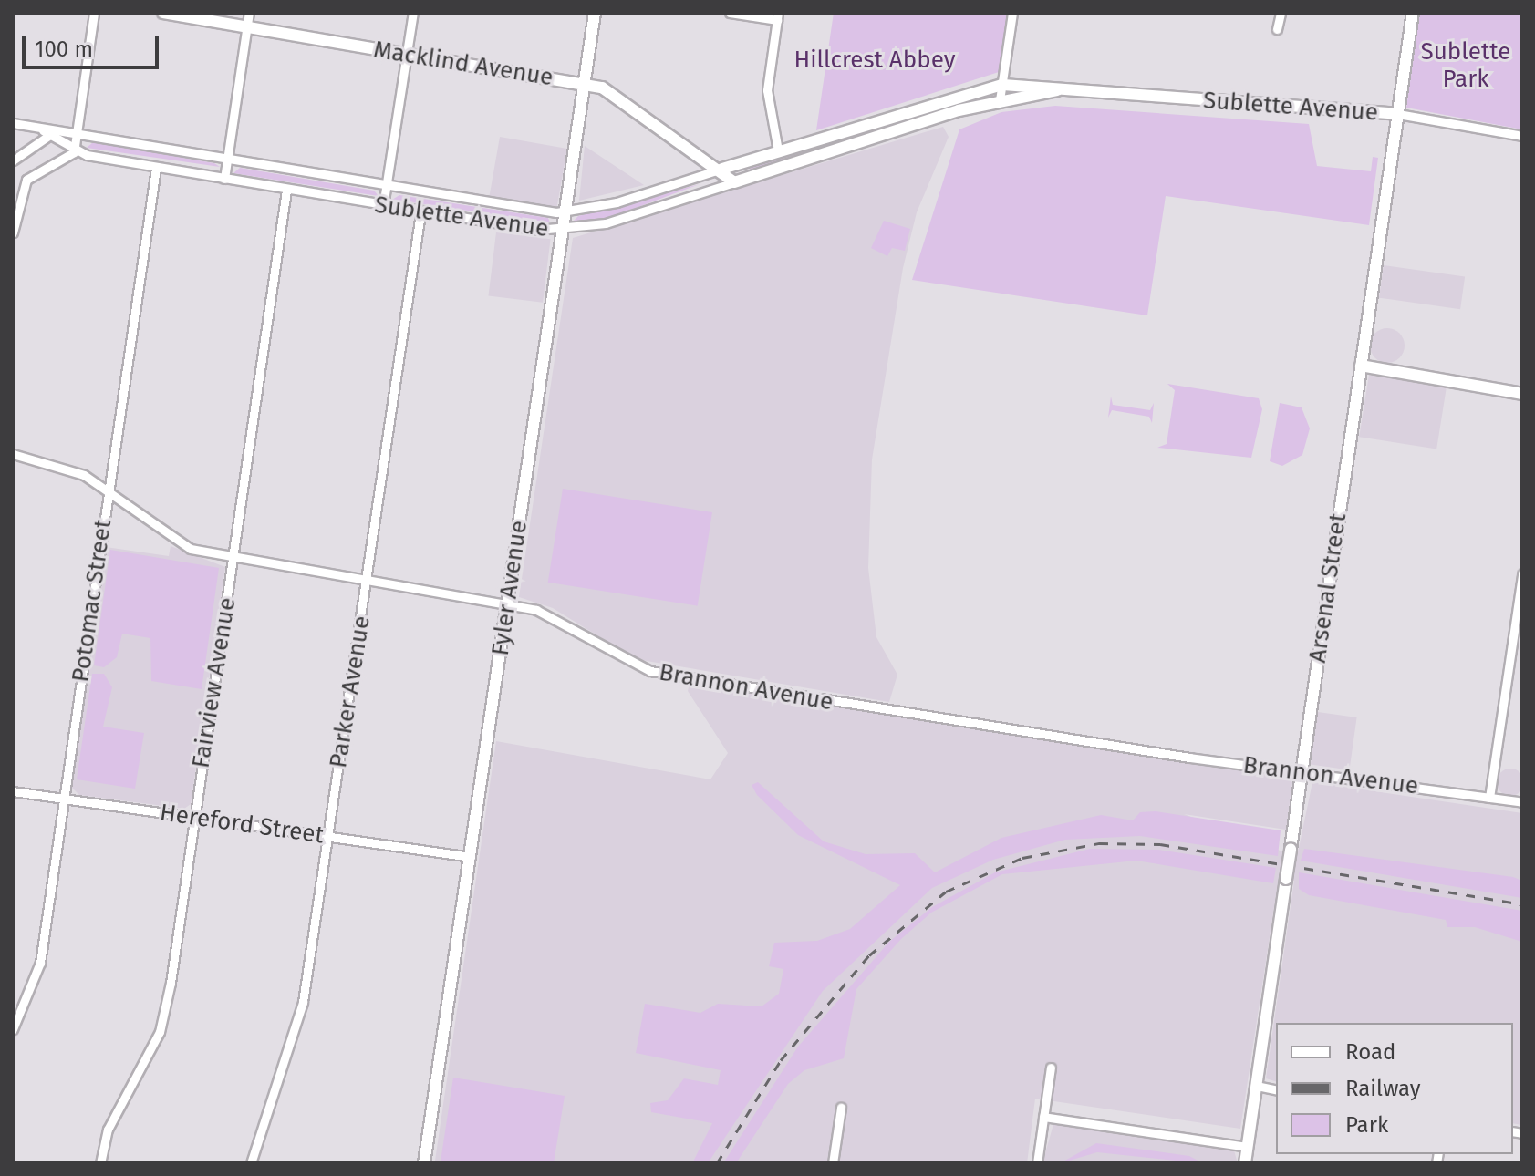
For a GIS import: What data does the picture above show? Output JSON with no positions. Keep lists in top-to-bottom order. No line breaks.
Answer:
{"streets":{"street":["Macklind Avenue","Sublette Avenue","Fyler Avenue","Arsenal Street","Potomac Street","Fairview Avenue","Brannon Avenue","Parker Avenue","Hereford Street"]},"crossings":[["Macklind Avenue","Sublette Avenue"],["Macklind Avenue","Fyler Avenue"],["Sublette Avenue","Fyler Avenue"],["Sublette Avenue","Arsenal Street"],["Sublette Avenue","Potomac Street"],["Sublette Avenue","Fairview Avenue"],["Sublette Avenue","Parker Avenue"],["Fyler Avenue","Brannon Avenue"],["Fyler Avenue","Hereford Street"],["Arsenal Street","Brannon Avenue"],["Potomac Street","Brannon Avenue"],["Potomac Street","Hereford Street"],["Fairview Avenue","Brannon Avenue"],["Fairview Avenue","Hereford Street"],["Brannon Avenue","Parker Avenue"],["Parker Avenue","Hereford Street"]],"parks":["Sublette Park","Hillcrest Abbey"],"legend":["Road","Railway","Park"],"scale_bar":"100 m"}
